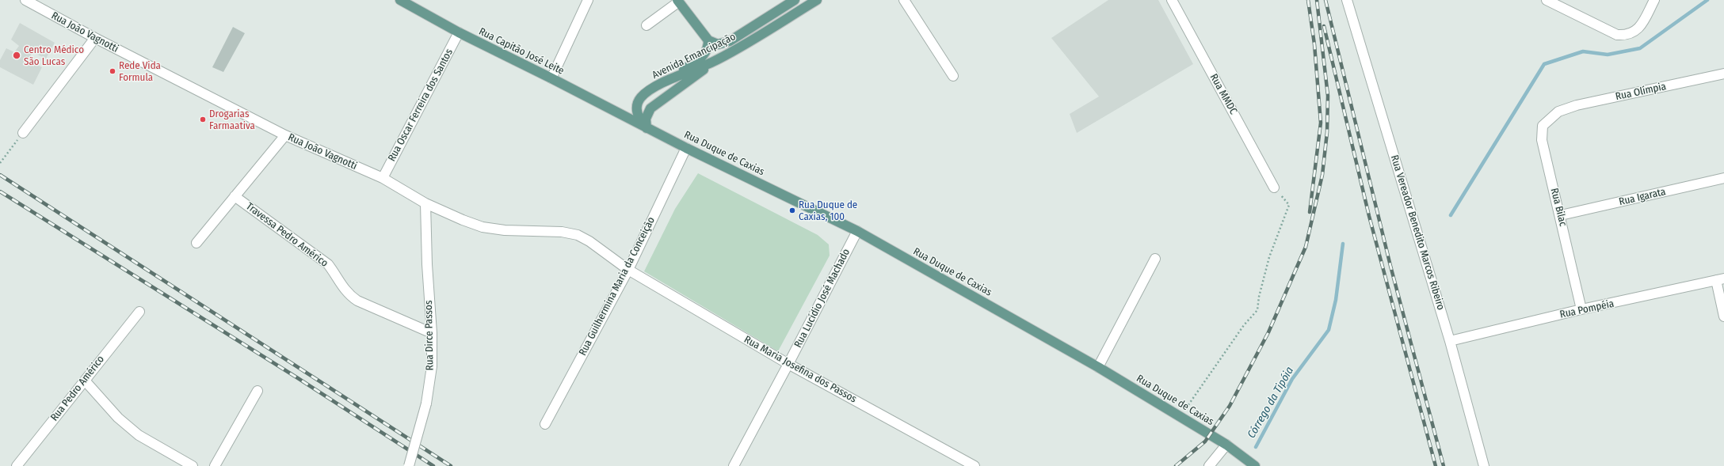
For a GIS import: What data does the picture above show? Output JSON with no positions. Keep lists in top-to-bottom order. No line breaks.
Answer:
{"streets":{"main road":["Rua Capitão José Leite","Avenida Emancipação","Rua Duque de Caxias"],"street":["Rua João Vagnotti","Rua Olímpia","Rua MMDC","Rua Oscar Ferreira dos Santos","Rua Igarata","Rua Bilac","Rua Vereador Benedito Marcos Ribeiro","Travessa Pedro Américo","Rua Guilhermina Maria da Conceição","Rua Lucídio José Machado","Rua Pompéia","Rua Dirce Passos","Rua Maria Josefina dos Passos","Rua Pedro Américo"]},"crossings":[["Rua João Vagnotti","Rua Oscar Ferreira dos Santos"],["Rua João Vagnotti","Travessa Pedro Américo"],["Rua João Vagnotti","Rua Guilhermina Maria da Conceição"],["Rua João Vagnotti","Rua Dirce Passos"],["Rua João Vagnotti","Rua Maria Josefina dos Passos"],["Rua Capitão José Leite","Avenida Emancipação"],["Rua Capitão José Leite","Rua Oscar Ferreira dos Santos"],["Rua Capitão José Leite","Rua Duque de Caxias"],["Rua Olímpia","Rua Bilac"],["Rua Duque de Caxias","Rua Guilhermina Maria da Conceição"],["Rua Duque de Caxias","Rua Lucídio José Machado"],["Rua Igarata","Rua Bilac"],["Rua Bilac","Rua Pompéia"],["Rua Vereador Benedito Marcos Ribeiro","Rua Pompéia"],["Travessa Pedro Américo","Rua Dirce Passos"],["Rua Guilhermina Maria da Conceição","Rua Maria Josefina dos Passos"],["Rua Lucídio José Machado","Rua Maria Josefina dos Passos"]],"water":["Córrego da Tipóia"],"places":["Centro Médico São Lucas","Rede Vida Formula","Drogarias Farmaativa","Rua Duque de Caxias, 100"]}
